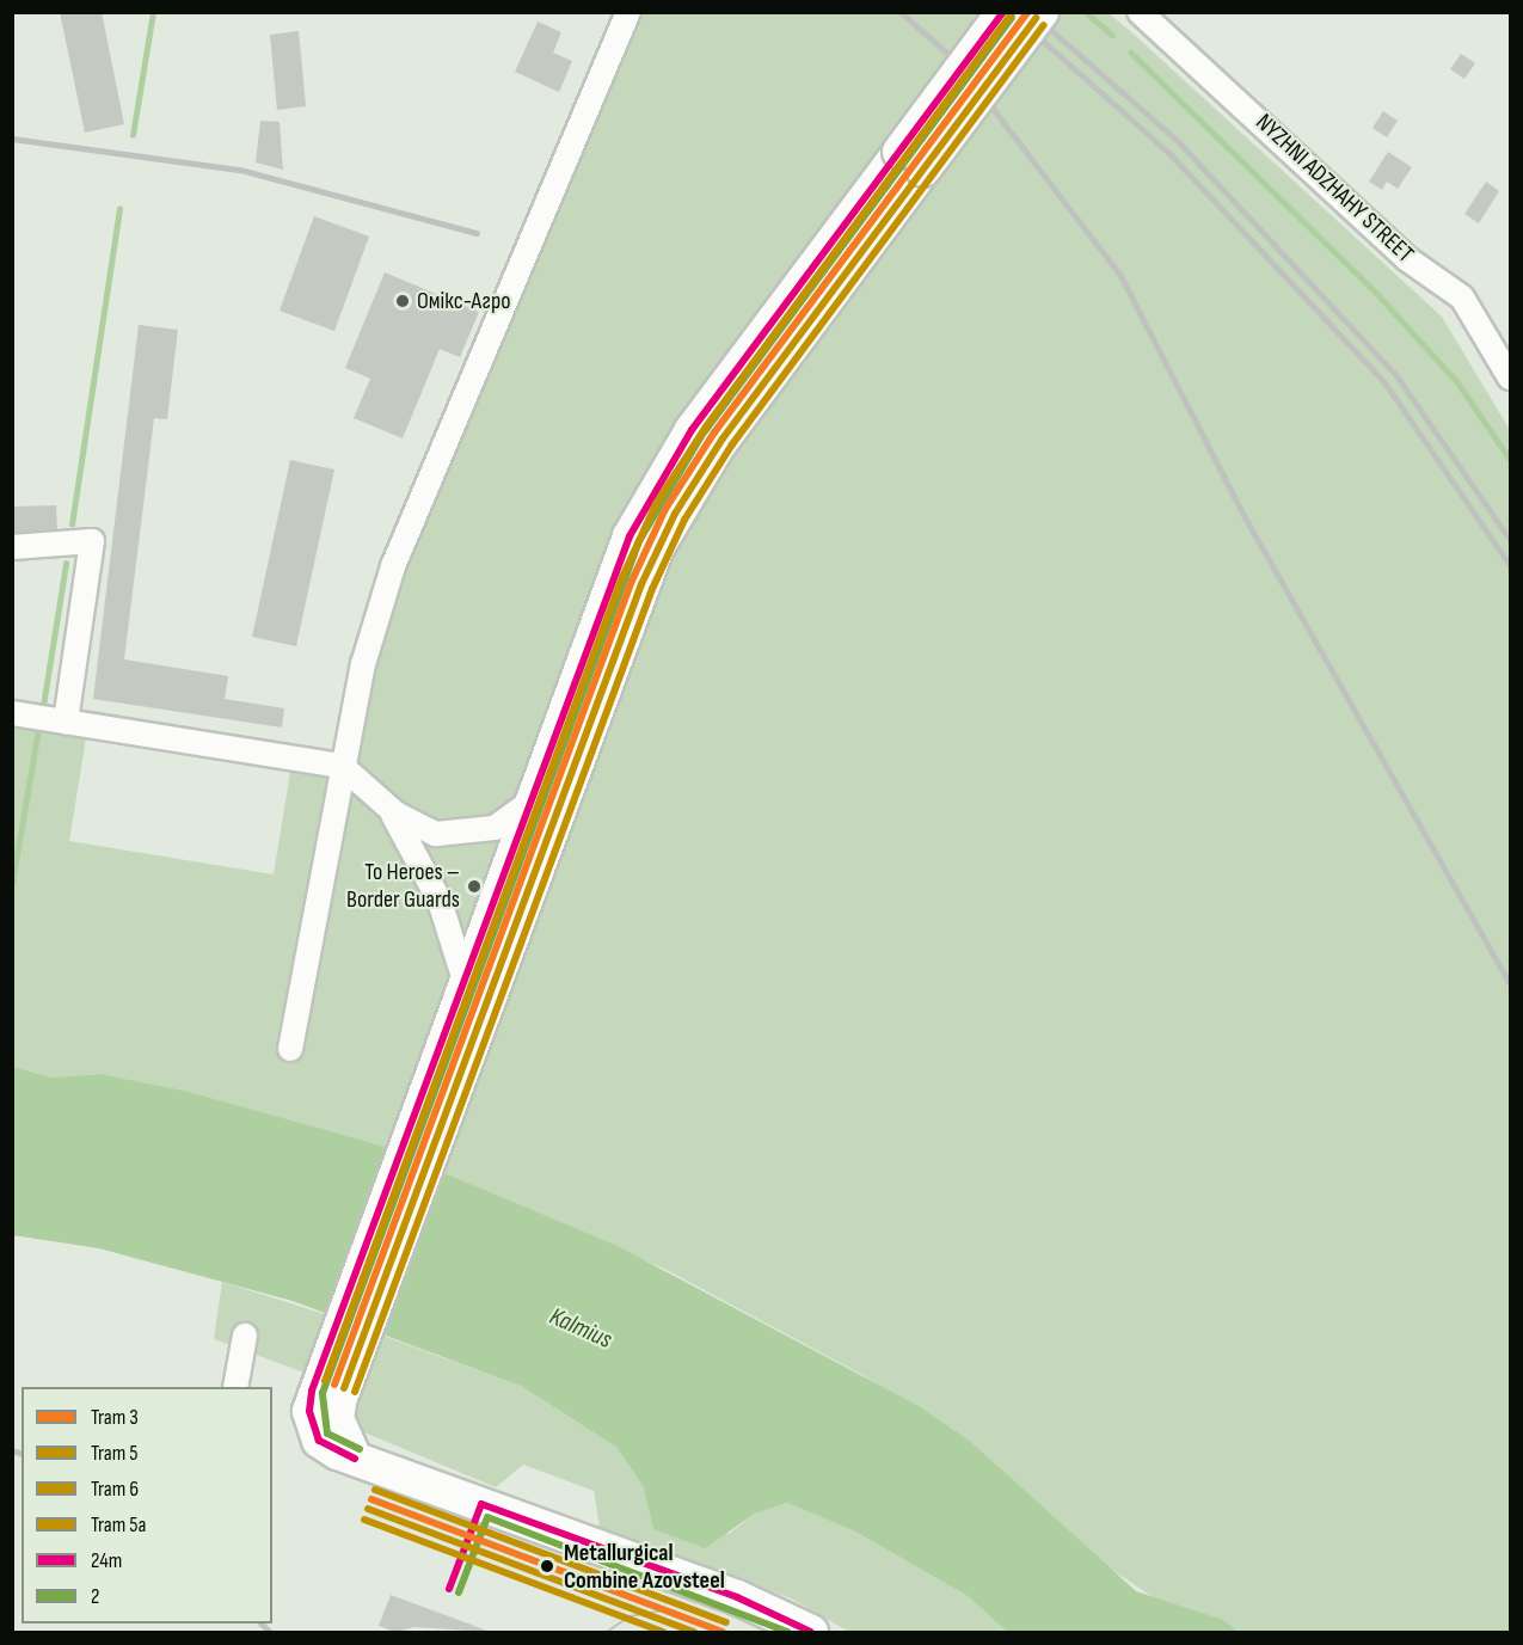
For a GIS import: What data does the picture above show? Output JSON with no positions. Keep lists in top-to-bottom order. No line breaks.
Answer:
{"streets":{"street":["NYZHNI ADZHAHY STREET"]},"water":["Kalmius"],"places":["Омiкс-Агро","To Heroes – Border Guards","Metallurgical Combine Azovsteel"],"lines":["tram line 3","tram line 6","transit line 24т","tram line 5","transit line 2","tram line 5а"],"legend":["Tram 3","Tram 5","Tram 6","Tram 5а","24т","2"]}
